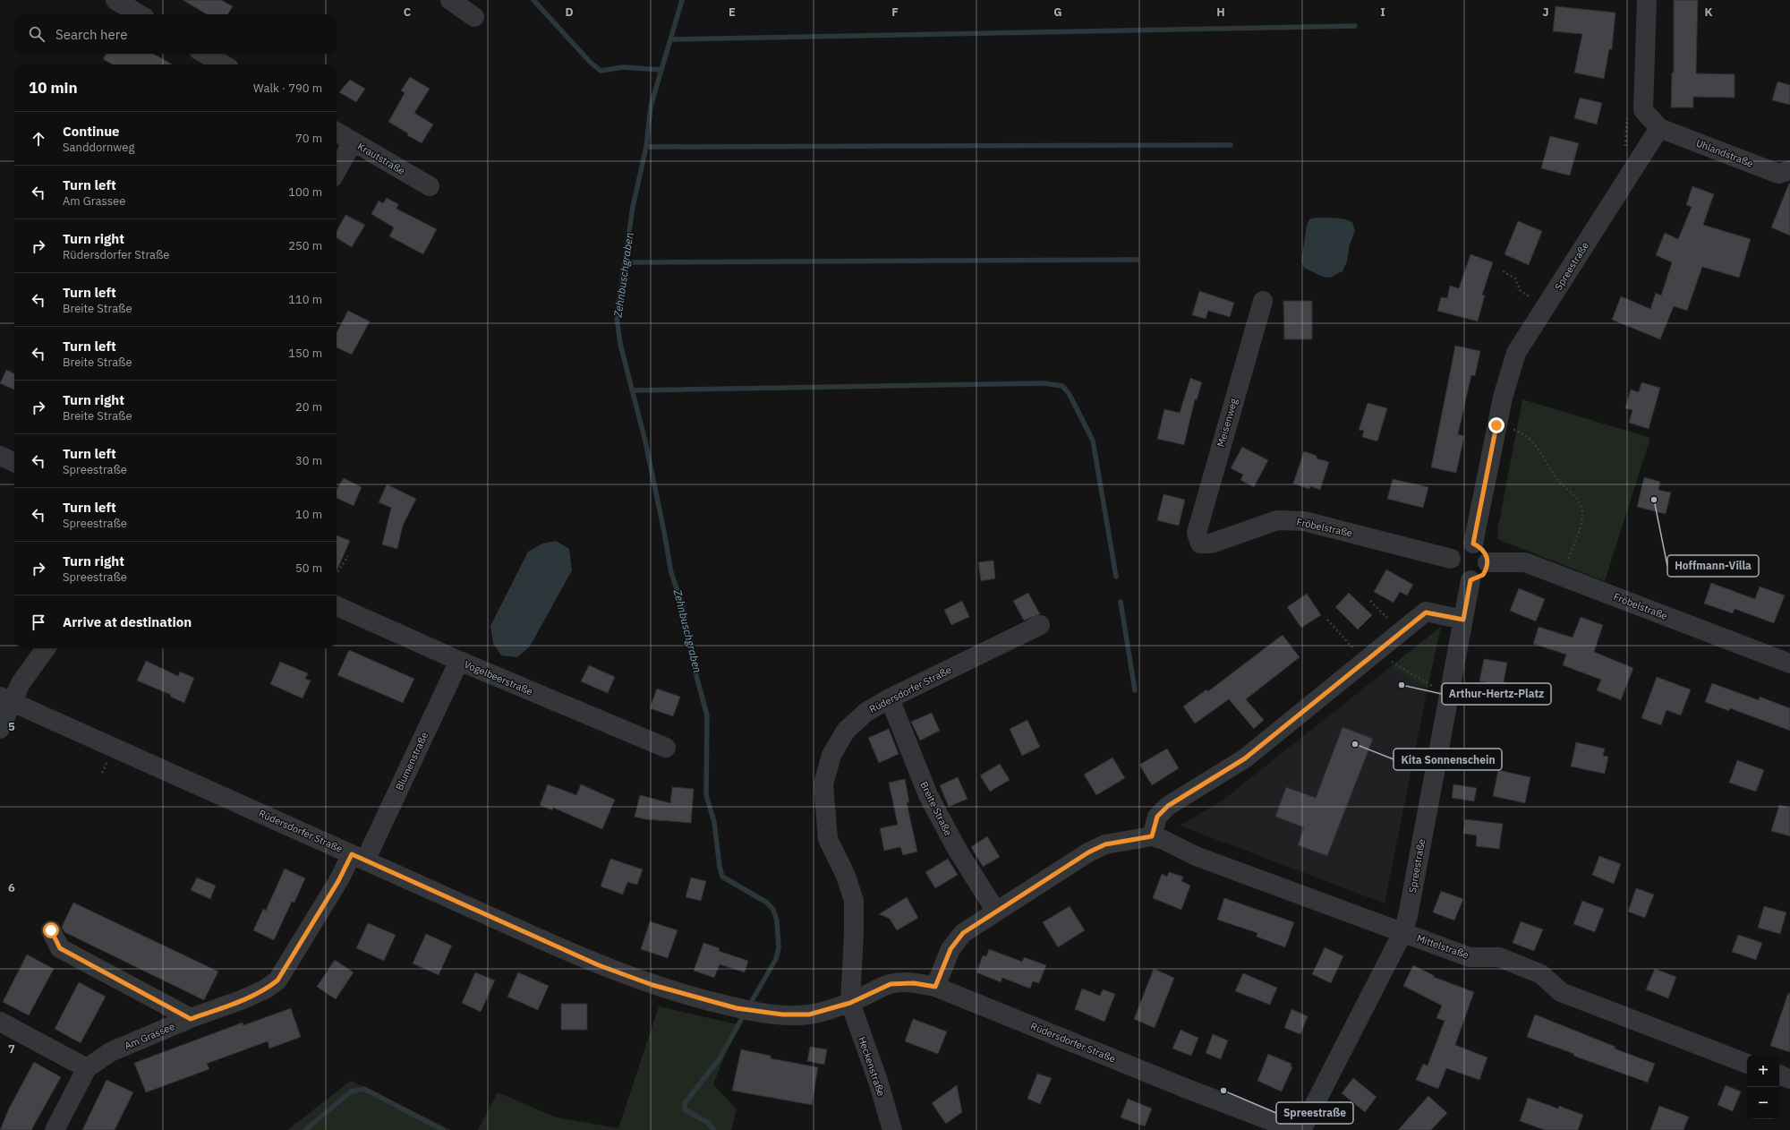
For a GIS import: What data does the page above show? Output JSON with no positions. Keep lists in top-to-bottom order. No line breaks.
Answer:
{"streets":{"street":["Uhlandstraße","Krautstraße","Spreestraße","Meisenweg","Fröbelstraße","Vogelbeerstraße","Rüdersdorfer Straße","Blumenstraße","Breite Straße","Mittelstraße","Am Grassee","Heckenstraße"]},"crossings":[["Uhlandstraße","Spreestraße"],["Spreestraße","Fröbelstraße"],["Spreestraße","Mittelstraße"],["Meisenweg","Fröbelstraße"],["Vogelbeerstraße","Blumenstraße"],["Rüdersdorfer Straße","Blumenstraße"],["Rüdersdorfer Straße","Breite Straße"],["Rüdersdorfer Straße","Am Grassee"],["Rüdersdorfer Straße","Heckenstraße"],["Blumenstraße","Am Grassee"]],"water":["Zehnbuschgraben"],"places":["Hoffmann-Villa","Arthur-Hertz-Platz","Kita Sonnenschein","Spreestraße"],"page":{"search":"Search here","heading":["10 min","Walk · 790 m"],"list":[["Continue","Sanddornweg","70 m"],["Turn left","Am Grassee","100 m"],["Turn right","Rüdersdorfer Straße","250 m"],["Turn left","Breite Straße","110 m"],["Turn left","Breite Straße","150 m"],["Turn right","Breite Straße","20 m"],["Turn left","Spreestraße","30 m"],["Turn left","Spreestraße","10 m"],["Turn right","Spreestraße","50 m"],"Arrive at destination"],"map_buttons":["+","−"]},"grid":{"columns":["C","D","E","F","G","H","I","J","K"],"rows":["5","6","7"]}}
